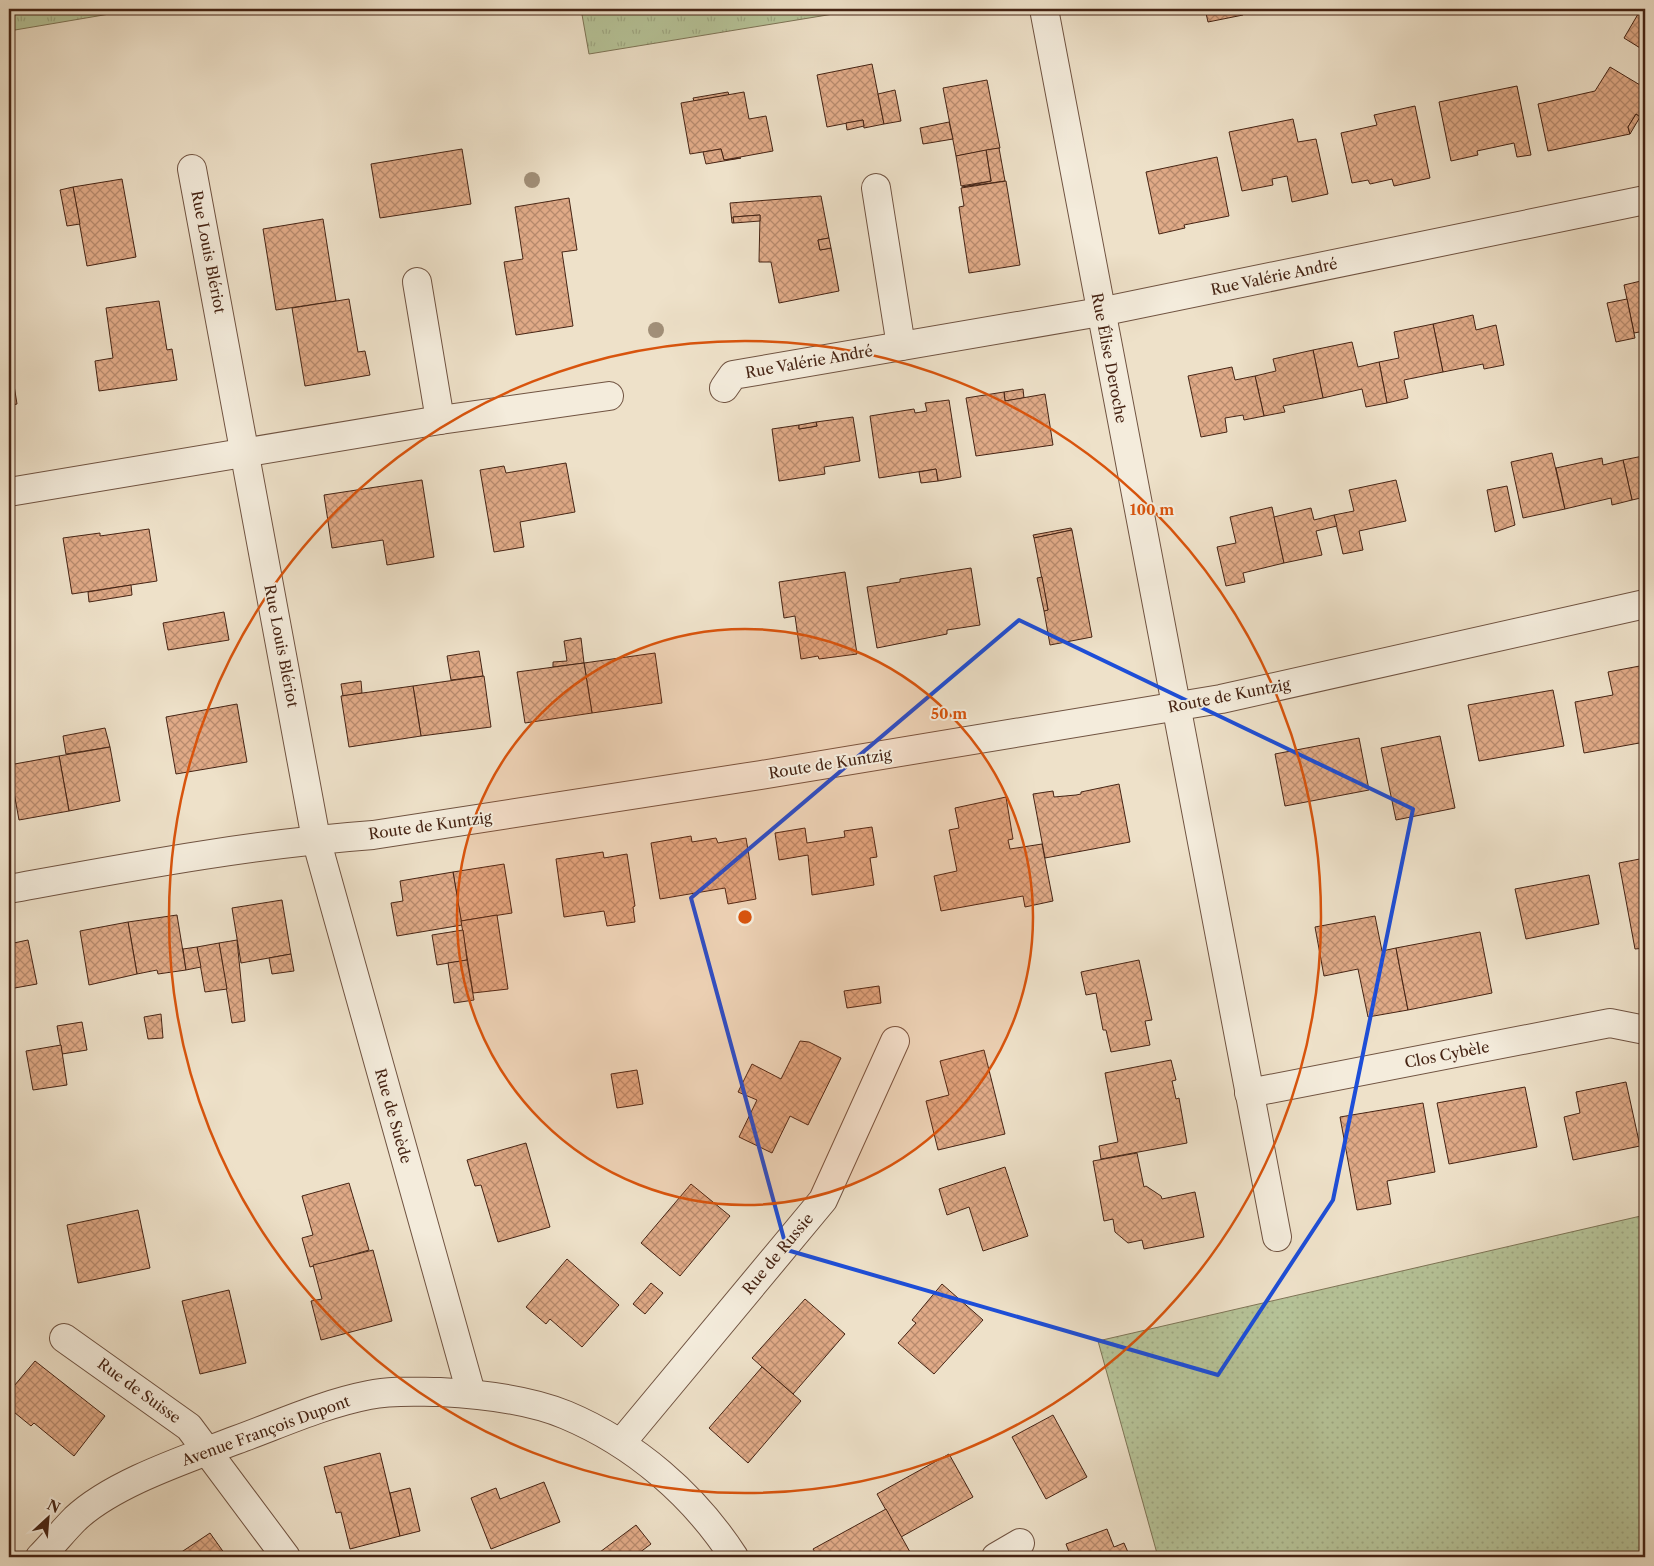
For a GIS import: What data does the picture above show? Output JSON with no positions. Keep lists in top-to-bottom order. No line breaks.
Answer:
{"streets":{"street":["Rue Louis Blériot","Rue Valérie André","Rue Élise Deroche","Route de Kuntzig","Clos Cybèle","Rue de Suède","Rue de Russie","Rue de Suisse","Avenue François Dupont"]},"crossings":[["Rue Louis Blériot","Route de Kuntzig"],["Rue Louis Blériot","Rue de Suède"],["Rue Valérie André","Rue Élise Deroche"],["Rue Élise Deroche","Route de Kuntzig"],["Route de Kuntzig","Rue de Suède"],["Rue de Suède","Avenue François Dupont"],["Rue de Russie","Avenue François Dupont"],["Rue de Suisse","Avenue François Dupont"]],"north":"top right","rings":["100 m","50 m"]}
